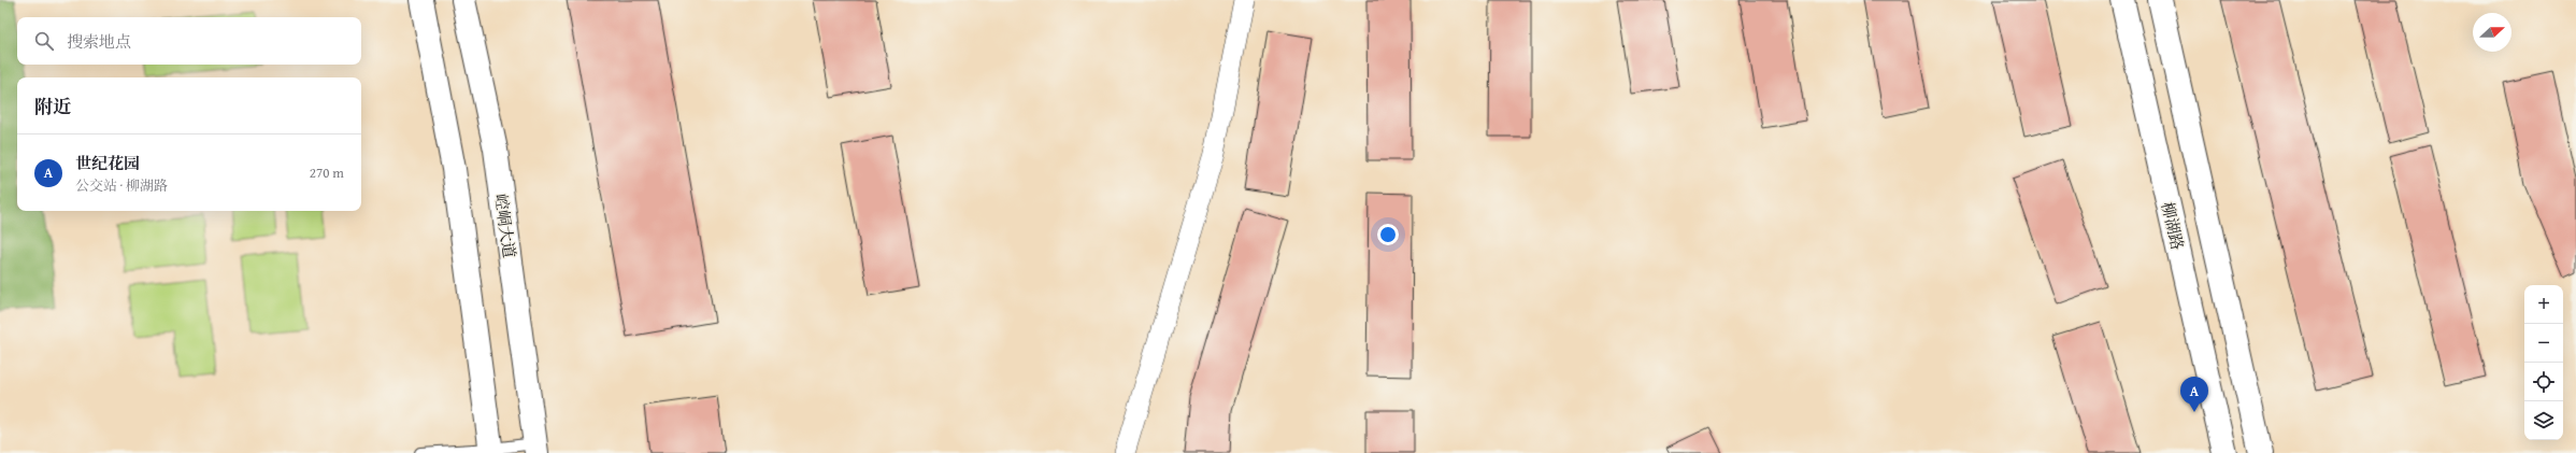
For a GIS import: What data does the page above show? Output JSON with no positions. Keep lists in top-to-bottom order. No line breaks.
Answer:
{"streets":{"main road":["崆峒大道","柳湖路"]},"north":"right","page":{"search":"搜索地点","heading":"附近","list":[{"mark":"A","name":"世纪花园","note":"公交站 · 柳湖路","value":"270 m"}],"map_buttons":["+","−"],"pins":"A"}}
